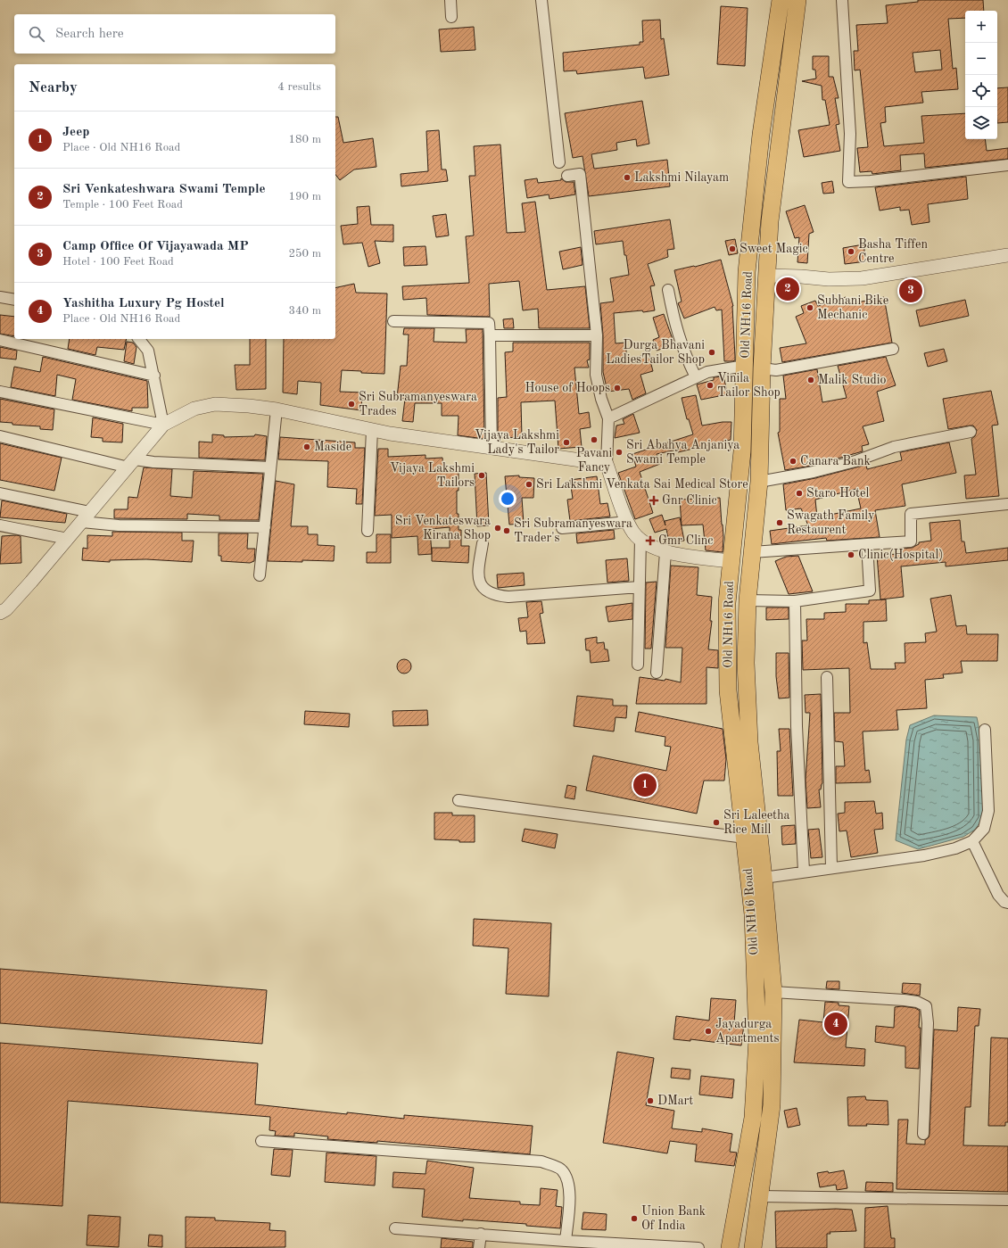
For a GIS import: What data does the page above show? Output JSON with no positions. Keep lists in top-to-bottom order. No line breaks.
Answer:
{"streets":{"main road":["Old NH16 Road"]},"places":{"other":["Lakshmi Nilayam","Sweet Magic","Basha Tiffen Centre","Subhani Bike Mechanic","Durga Bhavani LadiesTailor Shop","Malik Studio","Vinila Tailor Shop","House of Hoops","Sri Subramanyeswara Trades","Pavani Fancy","Vijaya Lakshmi Lady's Tailor","Maside","Sri Abahya Anjaniya Swami Temple","Canara Bank","Vijaya Lakshmi Tailors","Sri Lakshmi Venkata Sai Medical Store","Staro Hotel","Swagath Family Restaurent","Sri Venkateswara Kirana Shop","Sri Subramanyeswara Trader's","Clinic(Hospital)","Sri Laleetha Rice Mill","Jayadurga Apartments","DMart","Union Bank Of India"],"health":["Gnr Clinic","Gmr Clinc"]},"page":{"map_buttons":["+","−"],"search":"Search here","heading":["Nearby","4 results"],"list":[{"mark":"1","name":"Jeep","note":"Place · Old NH16 Road","value":"180 m"},{"mark":"2","name":"Sri Venkateshwara Swami Temple","note":"Temple · 100 Feet Road","value":"190 m"},{"mark":"3","name":"Camp Office Of Vijayawada MP","note":"Hotel · 100 Feet Road","value":"250 m"},{"mark":"4","name":"Yashitha Luxury Pg Hostel","note":"Place · Old NH16 Road","value":"340 m"}],"pins":["2","3","1","4"]}}
